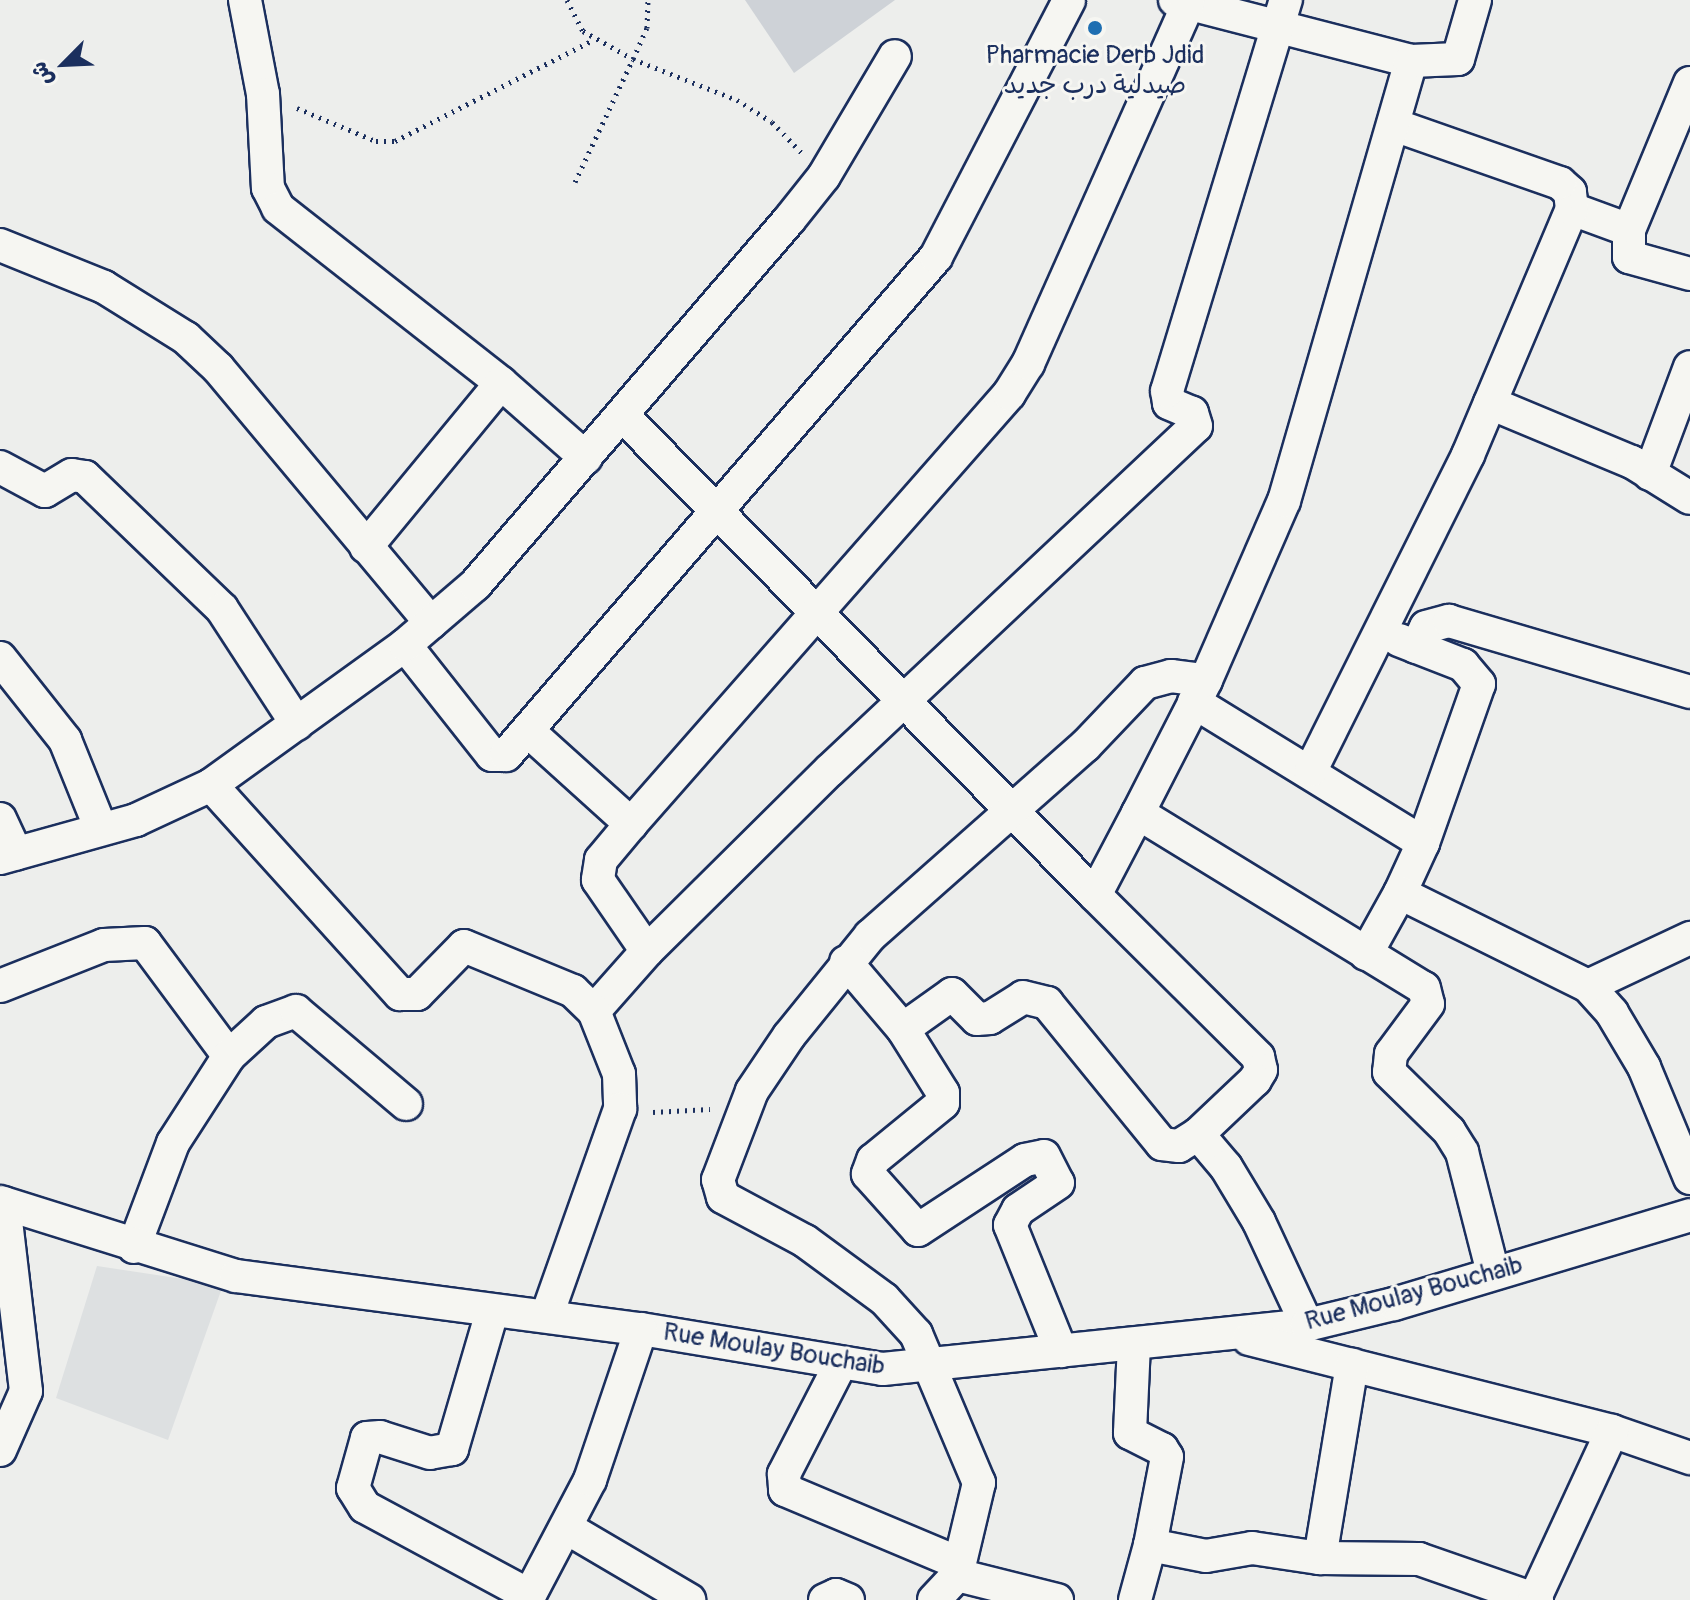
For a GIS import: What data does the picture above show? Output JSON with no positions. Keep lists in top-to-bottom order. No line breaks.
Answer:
{"streets":{"street":["Rue Moulay Bouchaib"]},"places":["Pharmacie Derb Jdid صيدلية درب جديد"],"north":"bottom left"}
